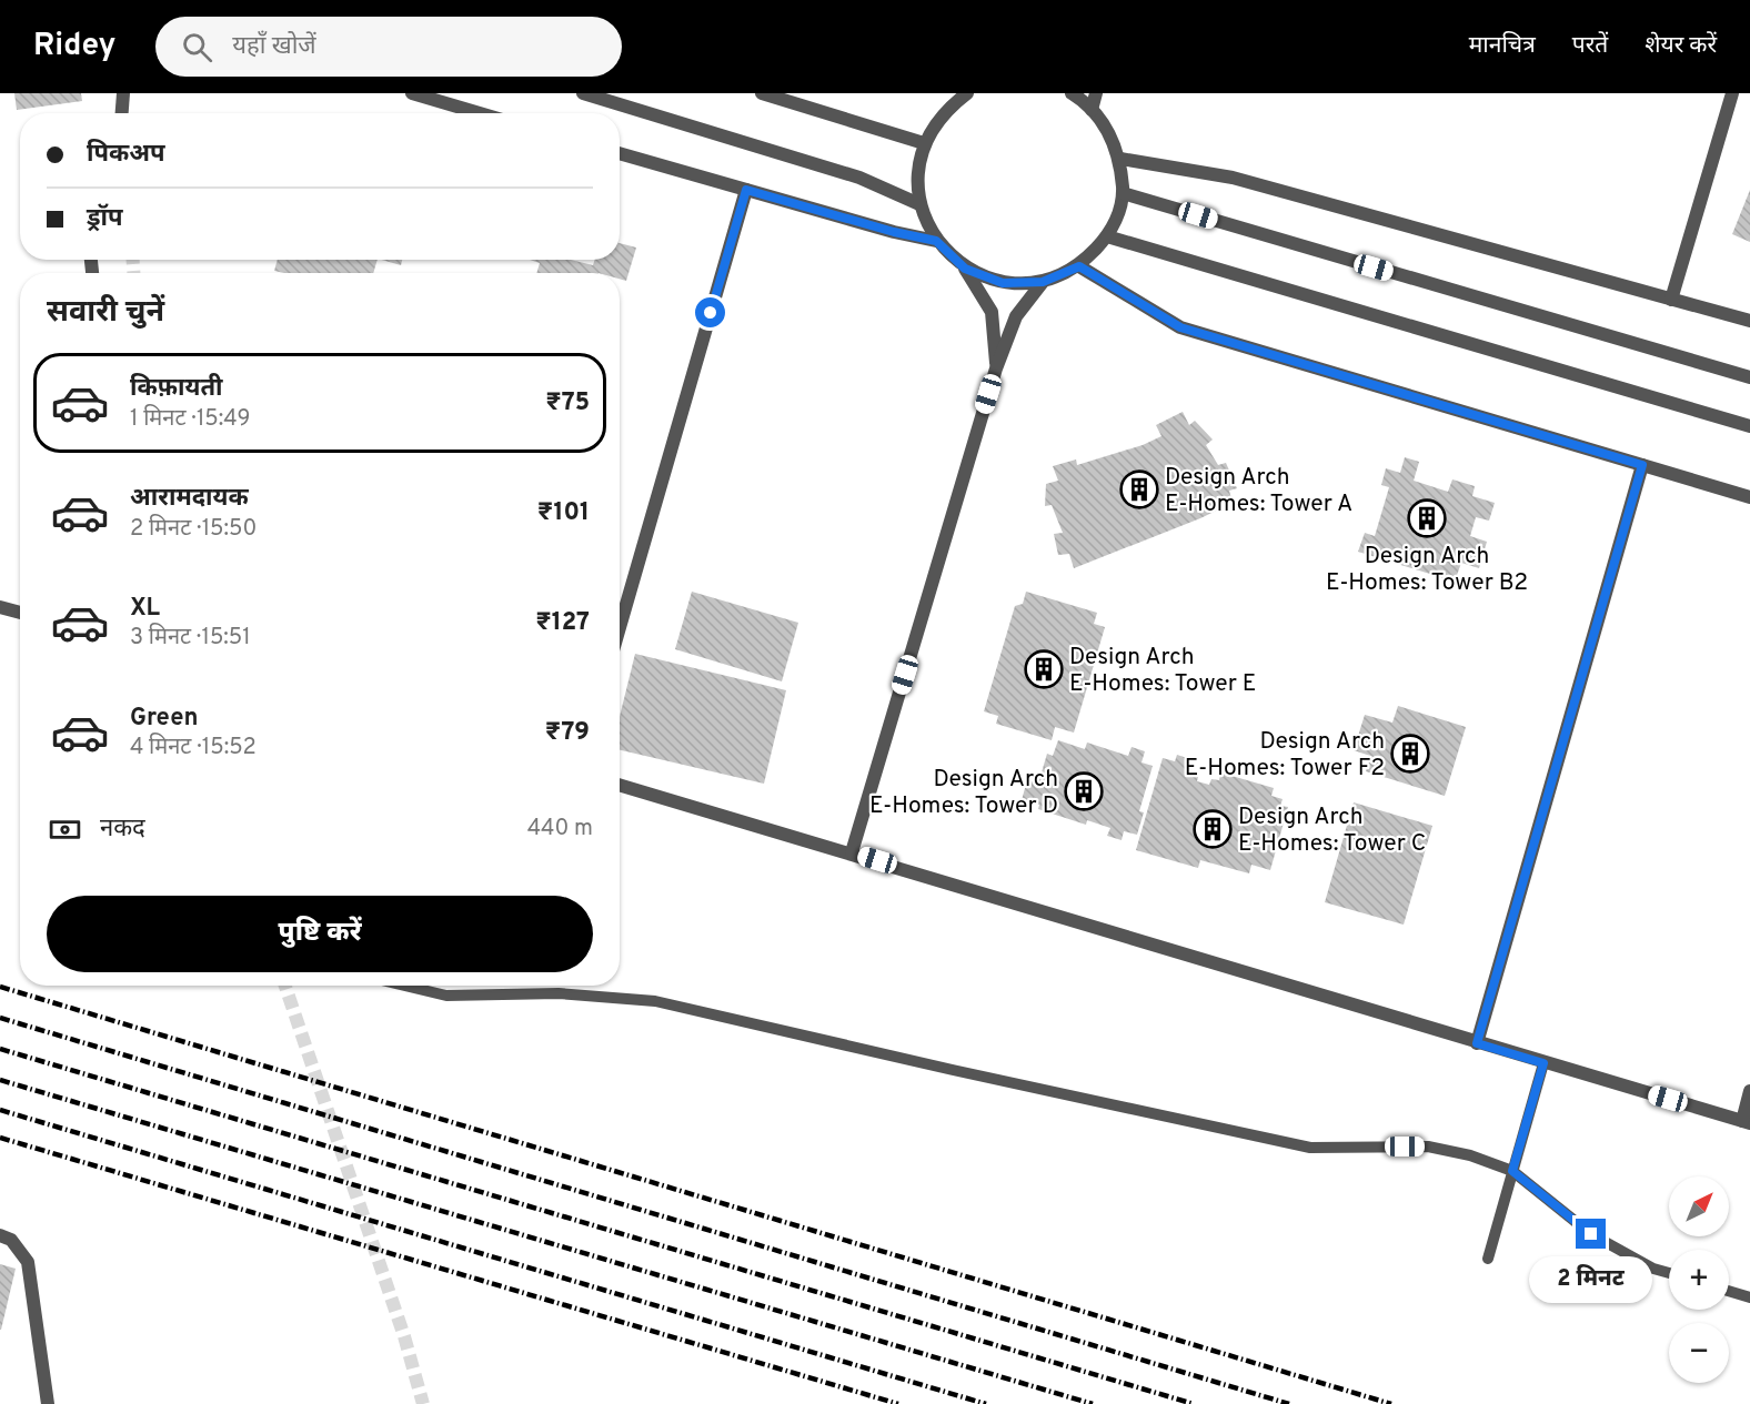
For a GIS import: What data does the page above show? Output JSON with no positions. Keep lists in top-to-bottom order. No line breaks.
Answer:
{"places":{"building":["Design Arch E-Homes: Tower A","Design Arch E-Homes: Tower B2","Design Arch E-Homes: Tower E","Design Arch E-Homes: Tower F2","Design Arch E-Homes: Tower D","Design Arch E-Homes: Tower C"]},"north":"top right","page":{"header":"Ridey","search":"यहाँ खोजें","nav":["मानचित्र","परतें","शेयर करें"],"banner":["पिकअप","ड्रॉप"],"heading":"सवारी चुनें","list":[{"name":"किफ़ायती","note":"1 मिनट · 15:49","value":"₹75"},{"name":"आरामदायक","note":"2 मिनट · 15:50","value":"₹101"},{"name":"XL","note":"3 मिनट · 15:51","value":"₹127"},{"name":"Green","note":"4 मिनट · 15:52","value":"₹79"}],"pay":["नकद","440 m"],"buttons":"पुष्टि करें","map_buttons":["+","−"],"bubble":"2 मिनट"}}
